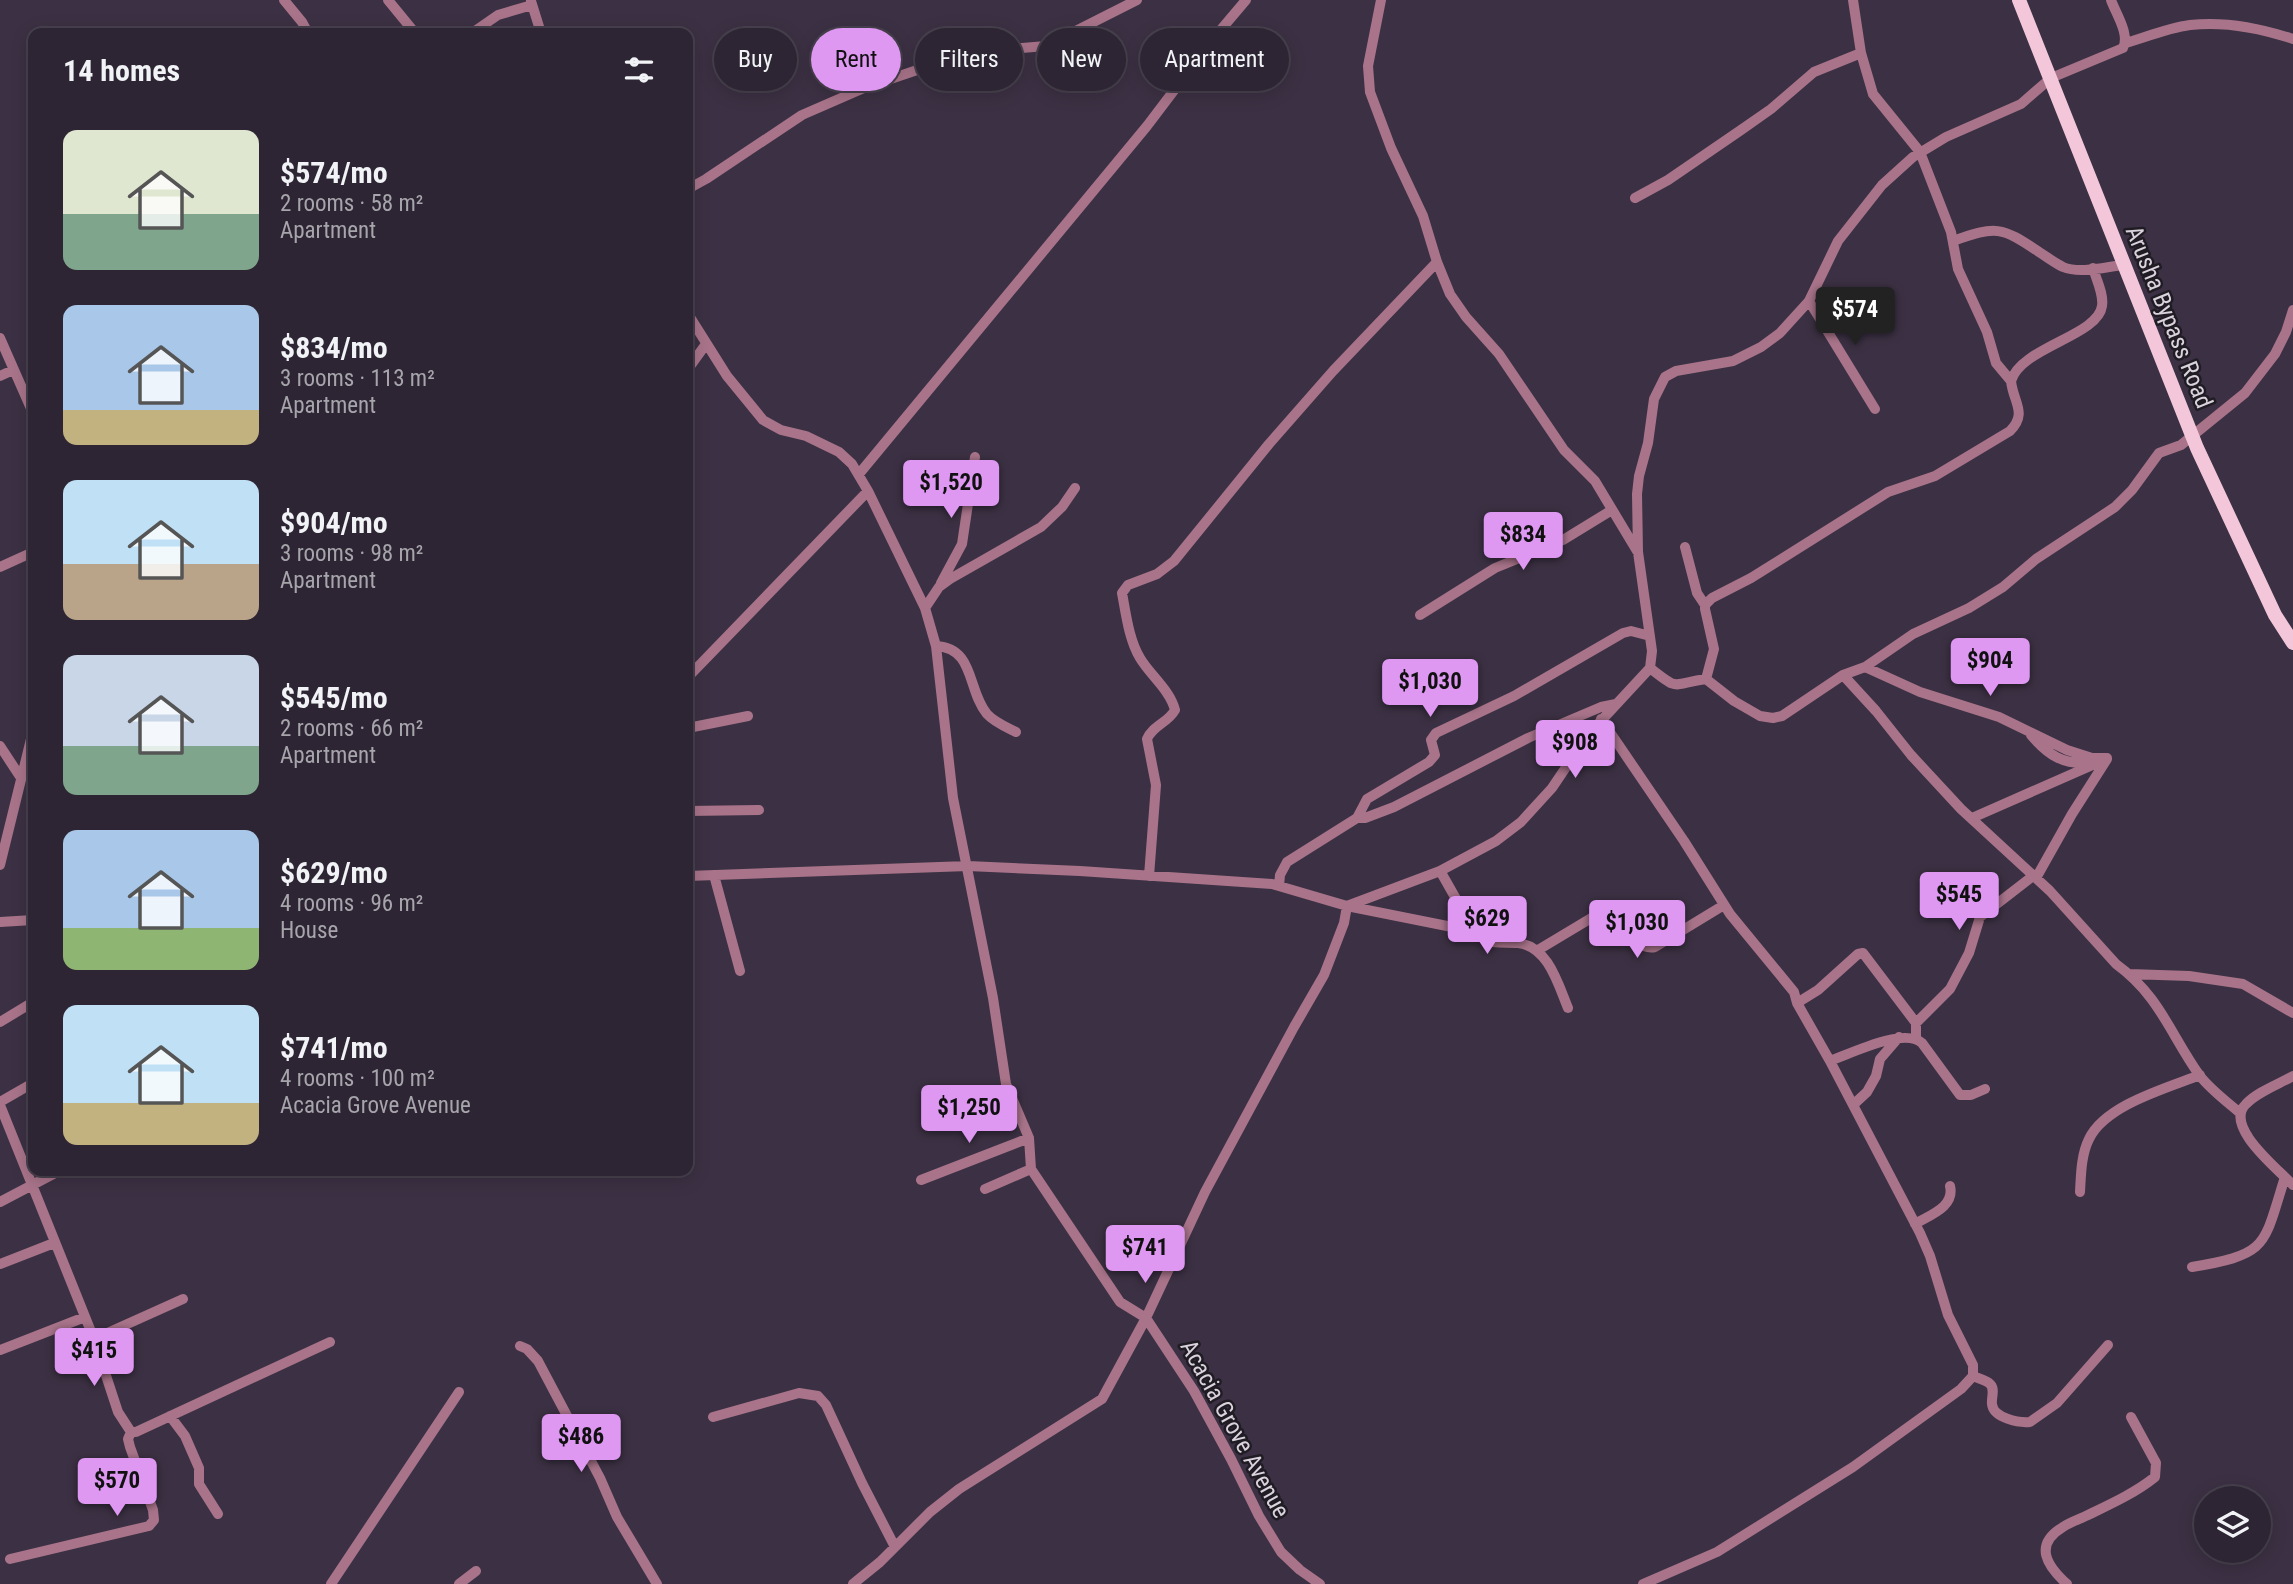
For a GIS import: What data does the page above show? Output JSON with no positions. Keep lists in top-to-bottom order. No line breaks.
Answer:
{"streets":{"main road":["Arusha Bypass Road"],"street":["Acacia Grove Avenue"]},"page":{"chip":["Buy","Rent","Filters","New","Apartment"],"heading":"14 homes","list":[{"name":"$574/mo","note":"2 rooms · 58 m² · Apartment"},{"name":"$834/mo","note":"3 rooms · 113 m² · Apartment"},{"name":"$904/mo","note":"3 rooms · 98 m² · Apartment"},{"name":"$545/mo","note":"2 rooms · 66 m² · Apartment"},{"name":"$629/mo","note":"4 rooms · 96 m² · House"},{"name":"$741/mo","note":"4 rooms · 100 m² · Acacia Grove Avenue"}],"price":["$574","$1,520","$834","$904","$1,030","$908","$545","$629","$1,030","$1,250","$741","$415","$486","$570"]}}
